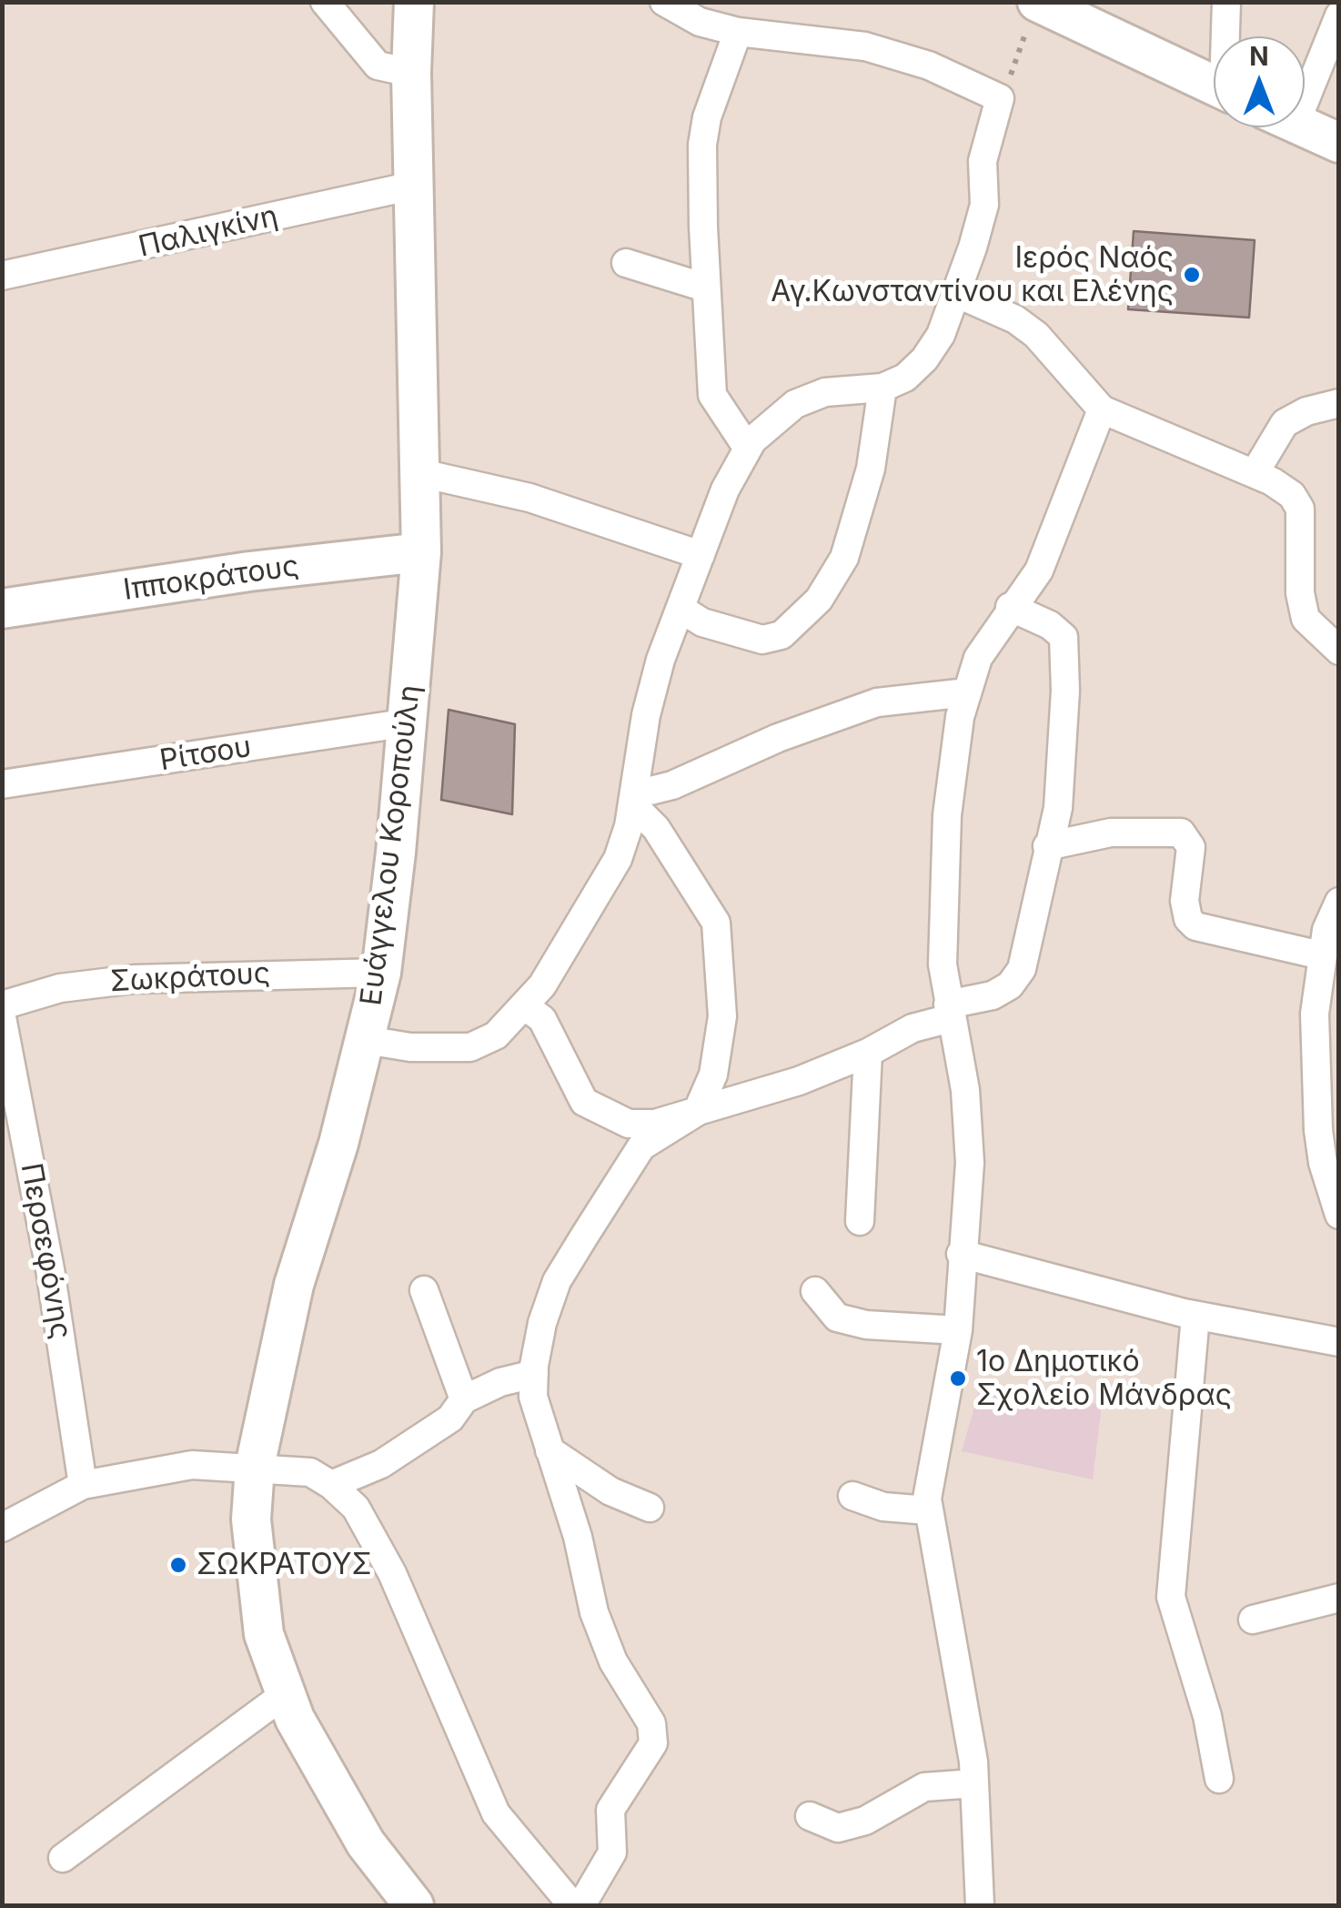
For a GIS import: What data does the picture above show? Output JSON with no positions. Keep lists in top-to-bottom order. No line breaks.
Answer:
{"streets":{"street":["Παλιγκίνη","Ιπποκράτους","Ρίτσου","Ευάγγελου Κοροπούλη","Σωκράτους","Περσεφόνης"]},"crossings":[["Παλιγκίνη","Ευάγγελου Κοροπούλη"],["Ιπποκράτους","Ευάγγελου Κοροπούλη"],["Ρίτσου","Ευάγγελου Κοροπούλη"],["Ευάγγελου Κοροπούλη","Σωκράτους"]],"places":["Ιερός Ναός Αγ.Κωνσταντίνου και Ελένης","1ο Δημοτικό Σχολείο Μάνδρας","ΣΩΚΡΑΤΟΥΣ"],"north":"top"}
